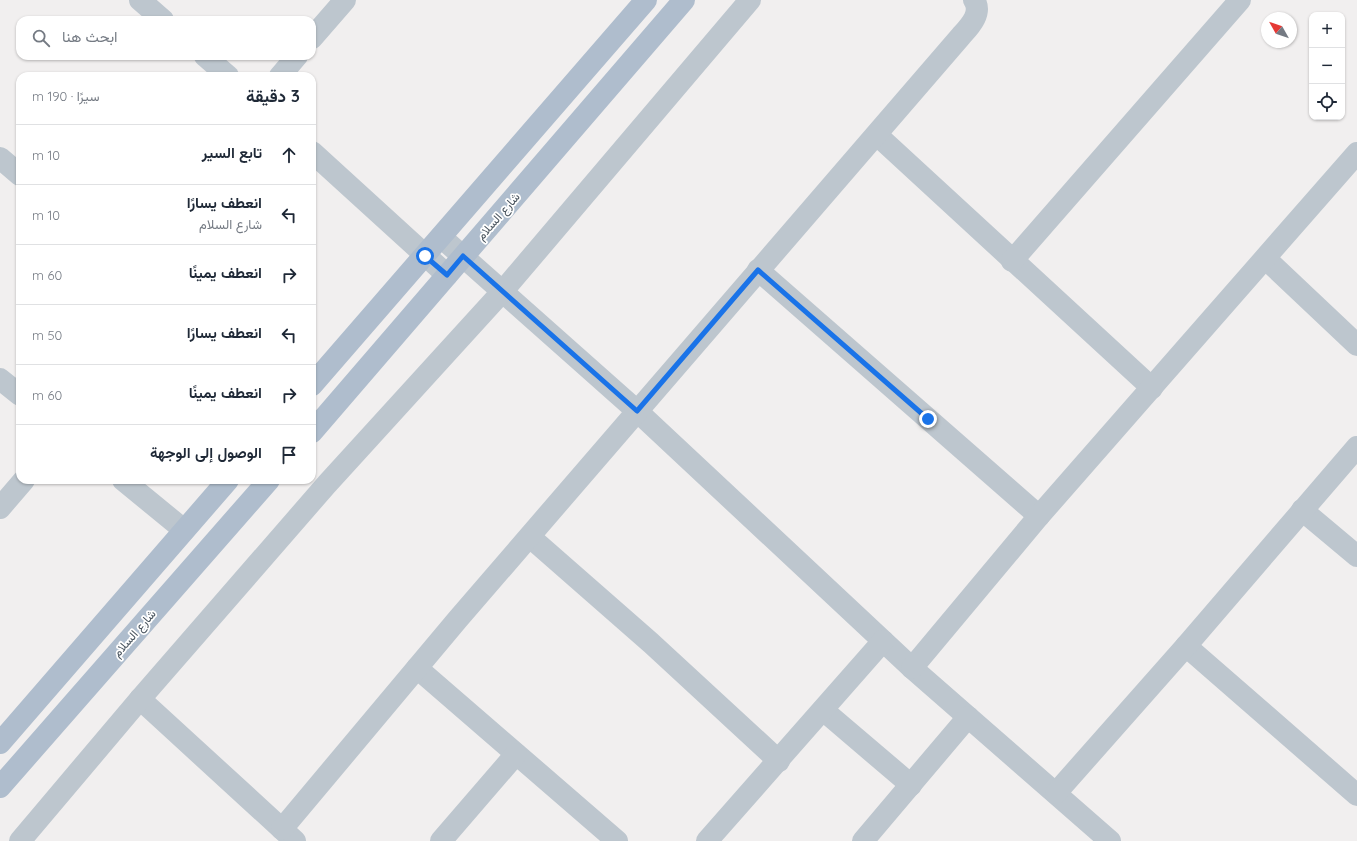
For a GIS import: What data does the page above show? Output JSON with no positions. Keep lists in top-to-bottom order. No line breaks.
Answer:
{"streets":{"main road":["شارع السلام"]},"north":"top left","page":{"map_buttons":["+","−"],"search":"ابحث هنا","heading":["3 دقيقة","سيرًا · 190 m"],"list":[["تابع السير","10 m"],["انعطف يسارًا","شارع السلام","10 m"],["انعطف يمينًا","60 m"],["انعطف يسارًا","50 m"],["انعطف يمينًا","60 m"],"الوصول إلى الوجهة"]}}
